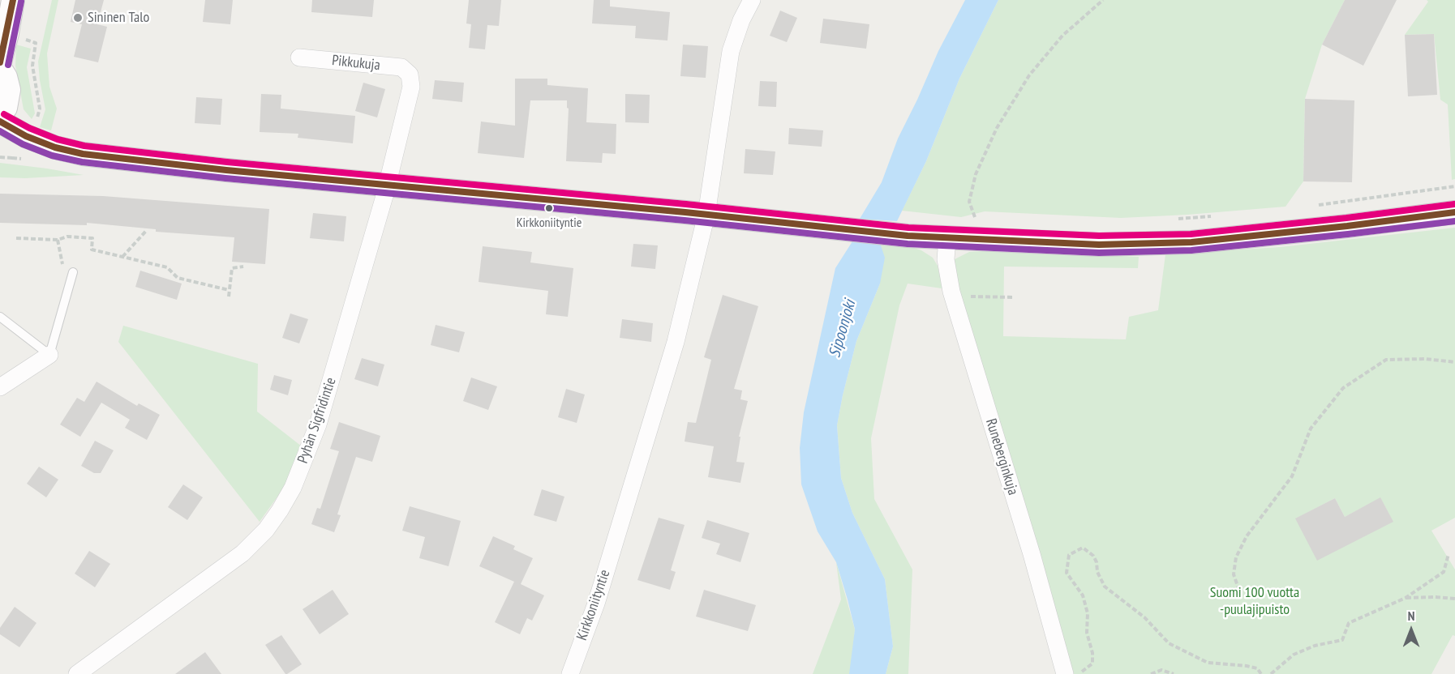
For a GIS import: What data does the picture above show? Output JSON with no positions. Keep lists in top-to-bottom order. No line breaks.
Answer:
{"streets":{"street":["Pikkukuja","Pyhän Sigfridintie","Runeberginkuja","Kirkkoniityntie"]},"crossings":[["Pikkukuja","Pyhän Sigfridintie"]],"water":["Sipoonjoki"],"parks":["Suomi 100 vuotta -puulajipuisto"],"places":["Sininen Talo","Kirkkoniityntie"],"north":"top"}
